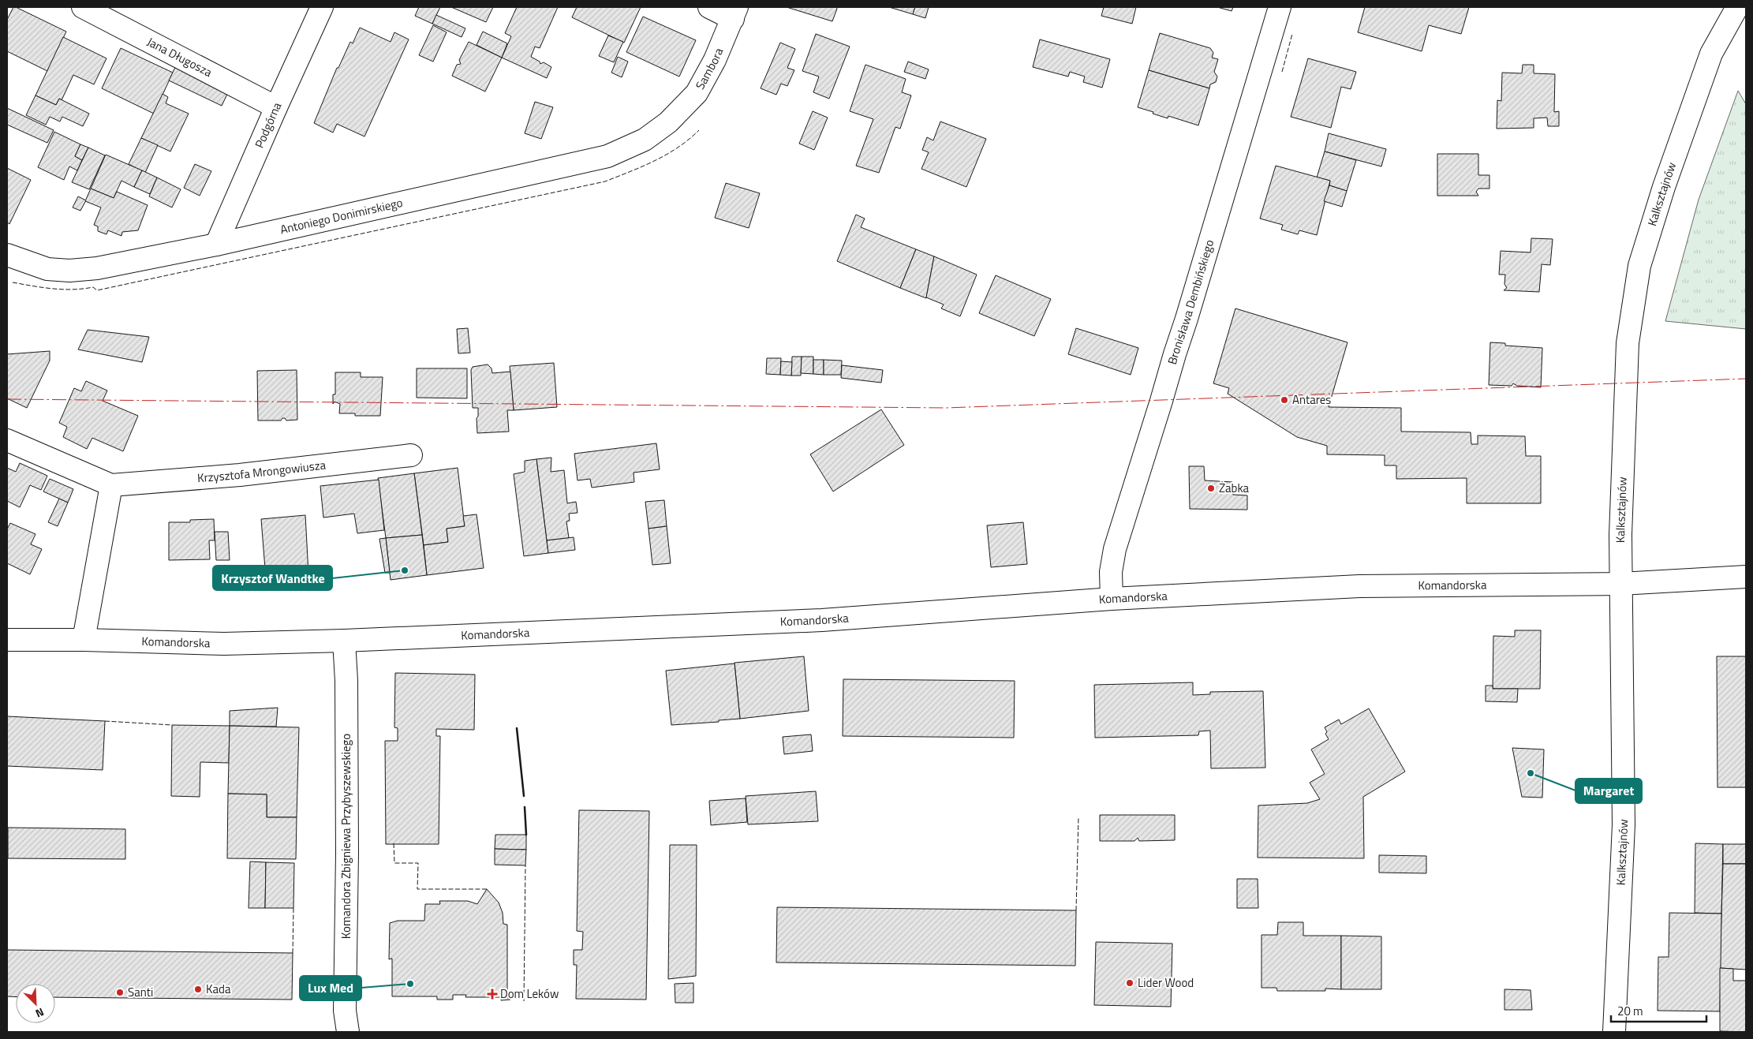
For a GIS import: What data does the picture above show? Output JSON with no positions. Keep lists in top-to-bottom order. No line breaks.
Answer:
{"streets":{"street":["Jana Długosza","Sambora","Podgórna","Kalksztajnów","Antoniego Donimirskiego","Bronisława Dembińskiego","Krzysztofa Mrongowiusza","Komandorska","Komandora Zbigniewa Przybyszewskiego"]},"crossings":[["Jana Długosza","Podgórna"],["Sambora","Antoniego Donimirskiego"],["Podgórna","Antoniego Donimirskiego"],["Kalksztajnów","Komandorska"],["Bronisława Dembińskiego","Komandorska"],["Komandorska","Komandora Zbigniewa Przybyszewskiego"]],"places":{"other":["Antares","Żabka","Krzysztof Wandtke","Margaret","Lider Wood","Lux Med","Kada","Santi"],"health":["Dom Leków"]},"scale_bar":"20 m","north":"bottom right"}
